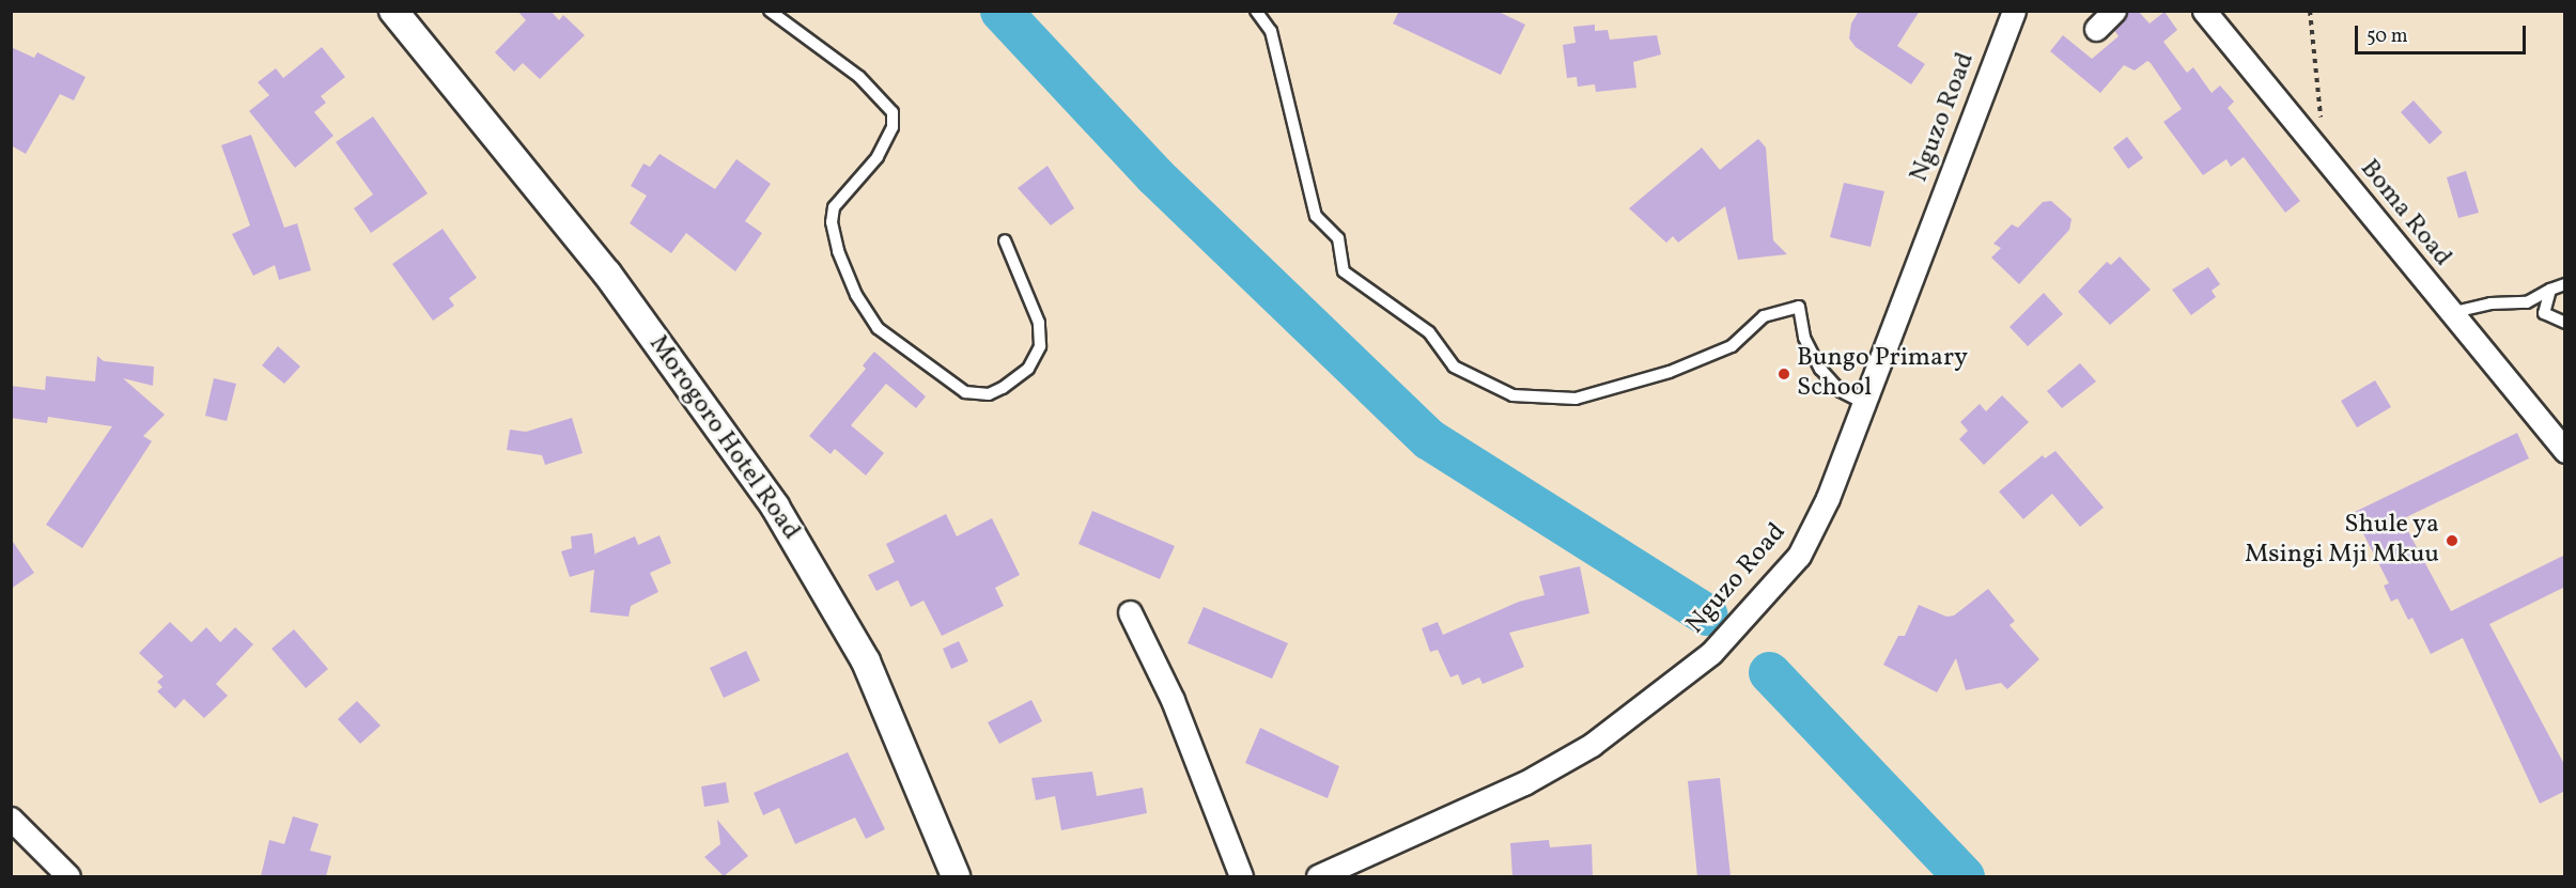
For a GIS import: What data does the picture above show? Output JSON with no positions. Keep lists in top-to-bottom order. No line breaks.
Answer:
{"streets":{"street":["Nguzo Road","Boma Road","Morogoro Hotel Road"]},"places":["Bungo Primary School","Shule ya Msingi Mji Mkuu"],"scale_bar":"50 m"}
